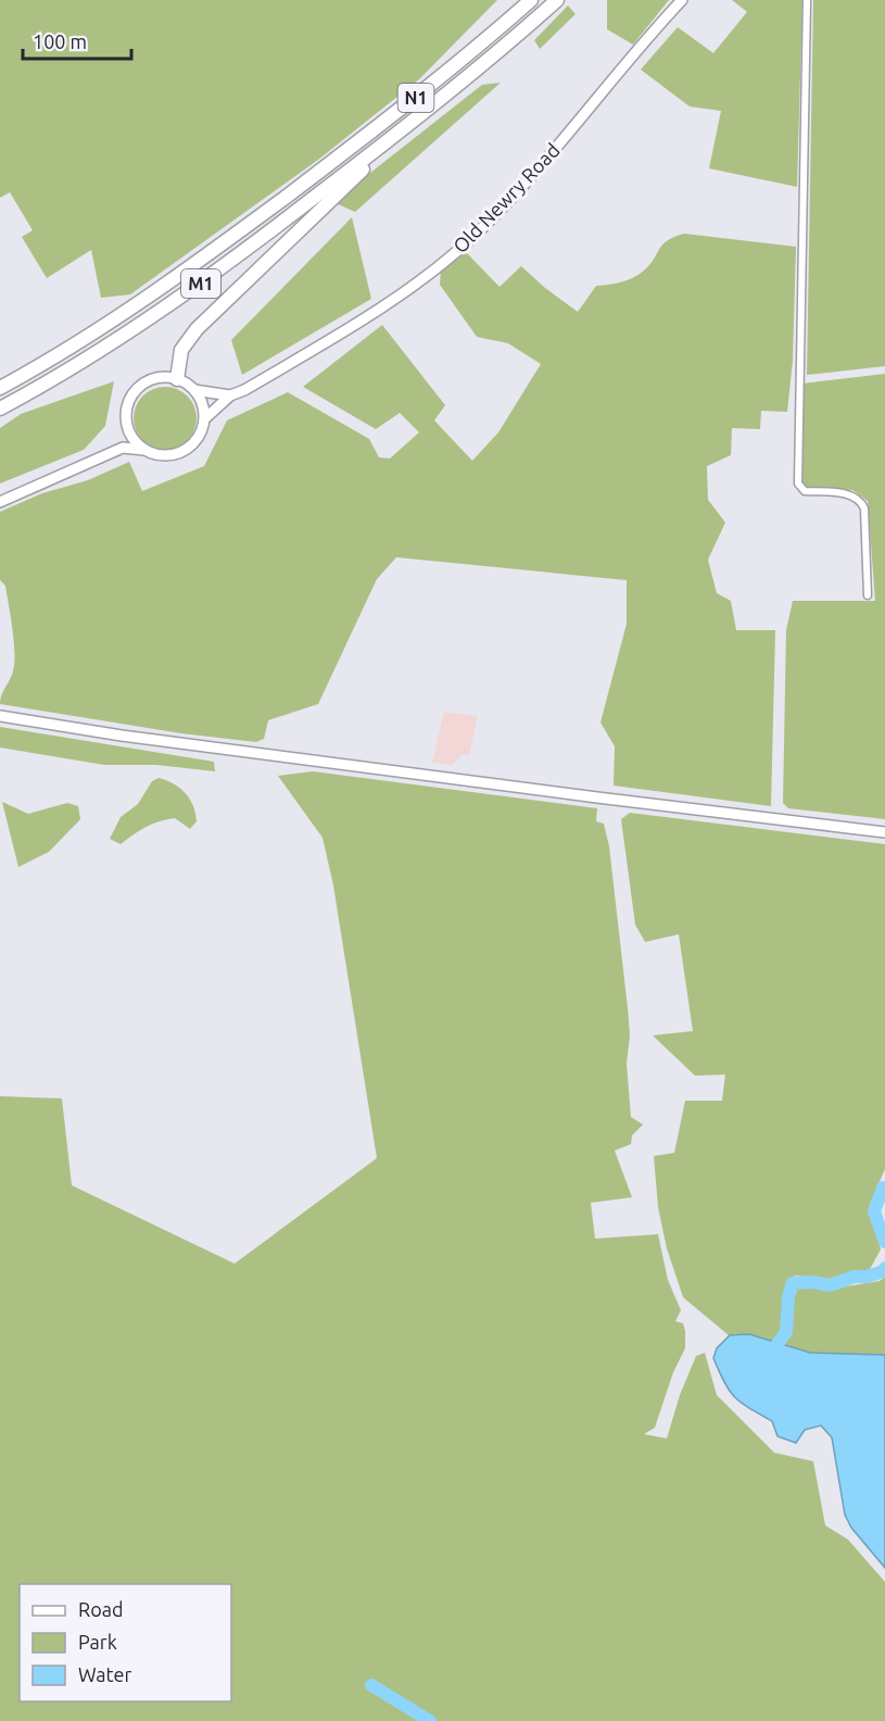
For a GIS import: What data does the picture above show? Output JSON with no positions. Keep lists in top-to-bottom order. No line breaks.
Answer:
{"streets":{"highway":["N1","M1"],"main road":["Old Newry Road"]},"crossings":[["N1","M1"]],"legend":["Road","Park","Water"],"scale_bar":"100 m"}
